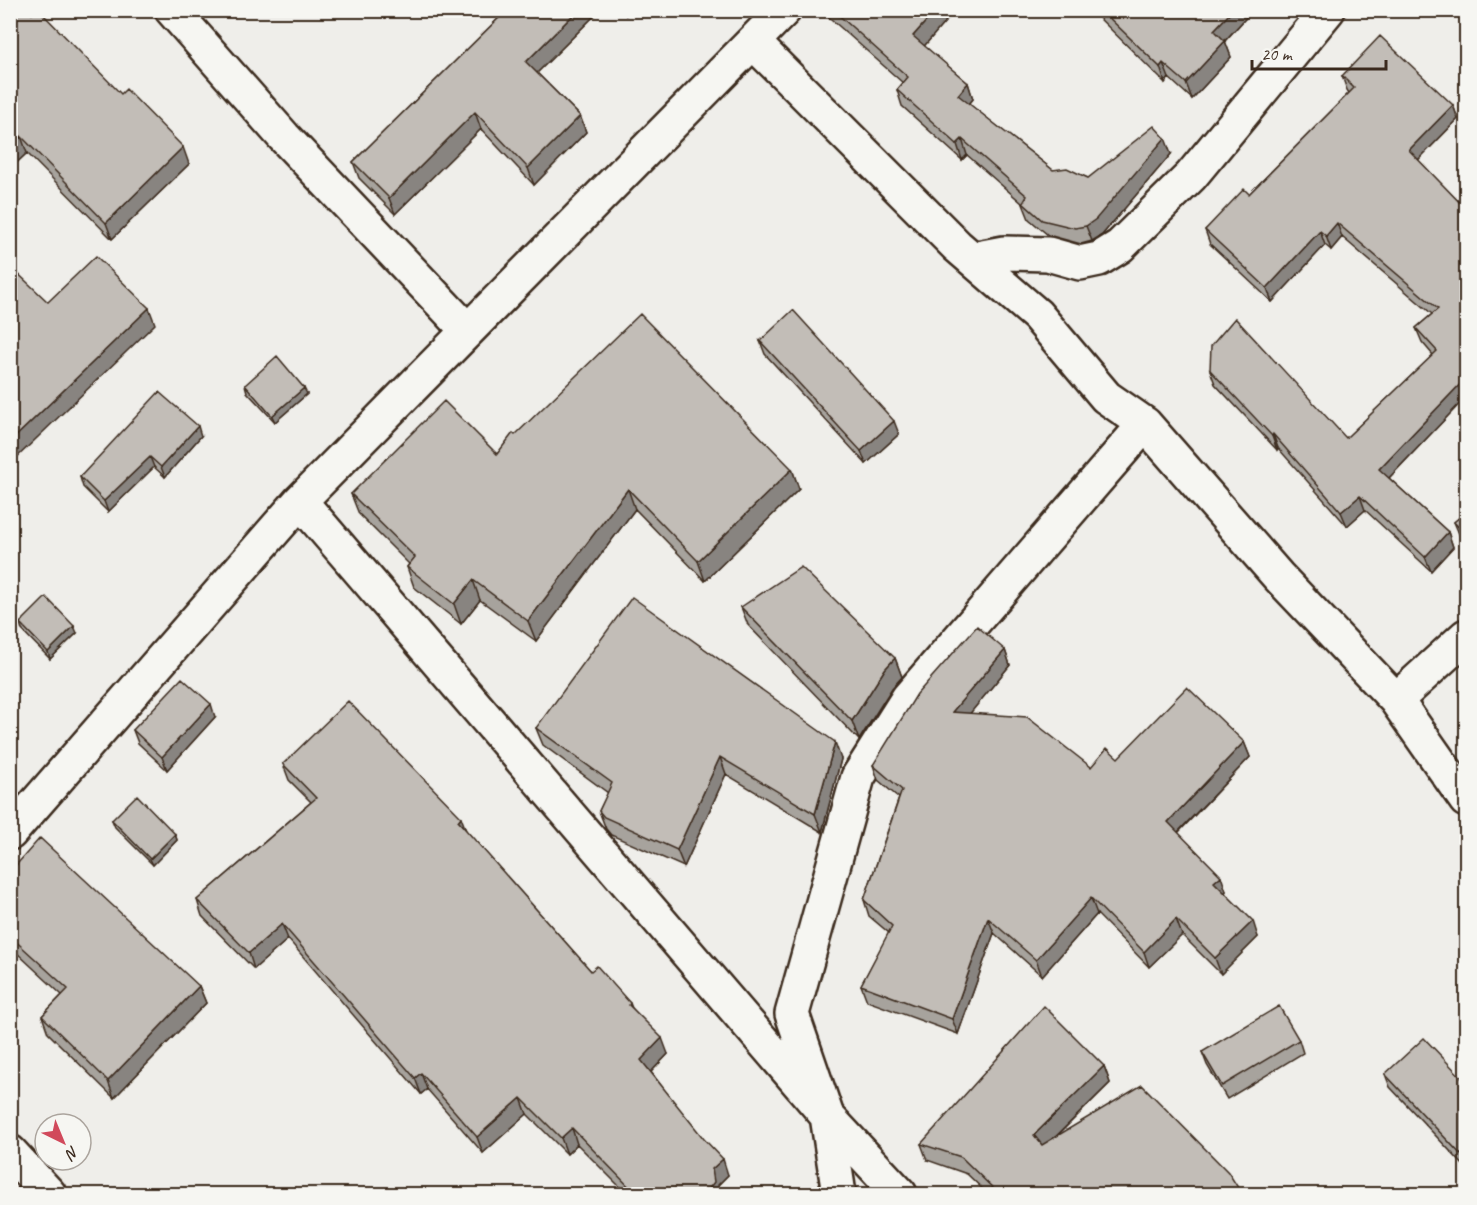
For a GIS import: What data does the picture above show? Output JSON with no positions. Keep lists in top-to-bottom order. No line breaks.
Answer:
{"scale_bar":"20 m","north":"bottom right"}
